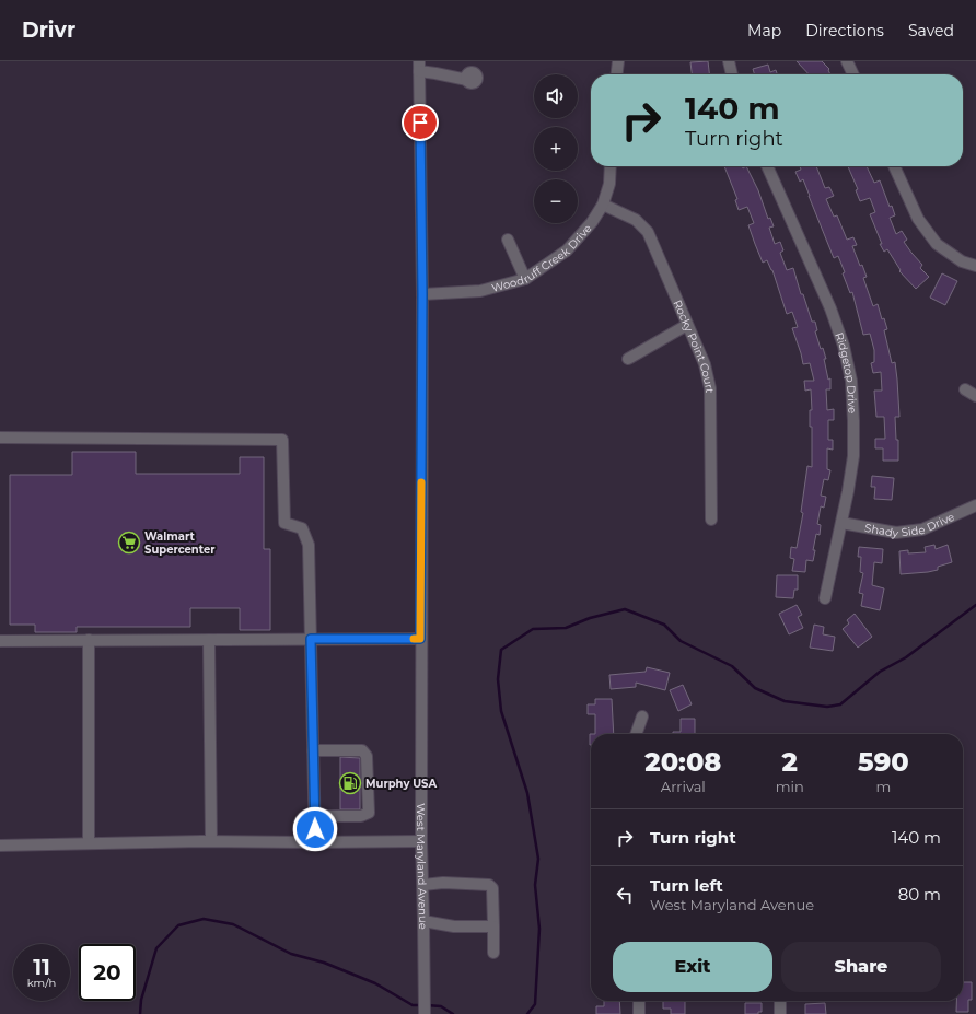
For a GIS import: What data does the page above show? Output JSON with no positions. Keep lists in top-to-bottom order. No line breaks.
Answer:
{"streets":{"street":["Woodruff Creek Drive","Rocky Point Court","Ridgetop Drive","Shady Side Drive","West Maryland Avenue"]},"crossings":[["Woodruff Creek Drive","Rocky Point Court"],["Woodruff Creek Drive","West Maryland Avenue"],["Ridgetop Drive","Shady Side Drive"]],"places":{"supermarket":["Walmart Supercenter"],"fuel station":["Murphy USA"]},"page":{"header":"Drivr","nav":["Map","Directions","Saved"],"map_buttons":["+","−"],"turn":["140 m","Turn right"],"eta":["20:08","Arrival","2","min","590","m"],"list":[{"name":"Turn right","value":"140 m"},{"name":"Turn left","note":"West Maryland Avenue","value":"80 m"}],"buttons":["Exit","Share"],"speed":"11 km/h","limit":"20"}}
